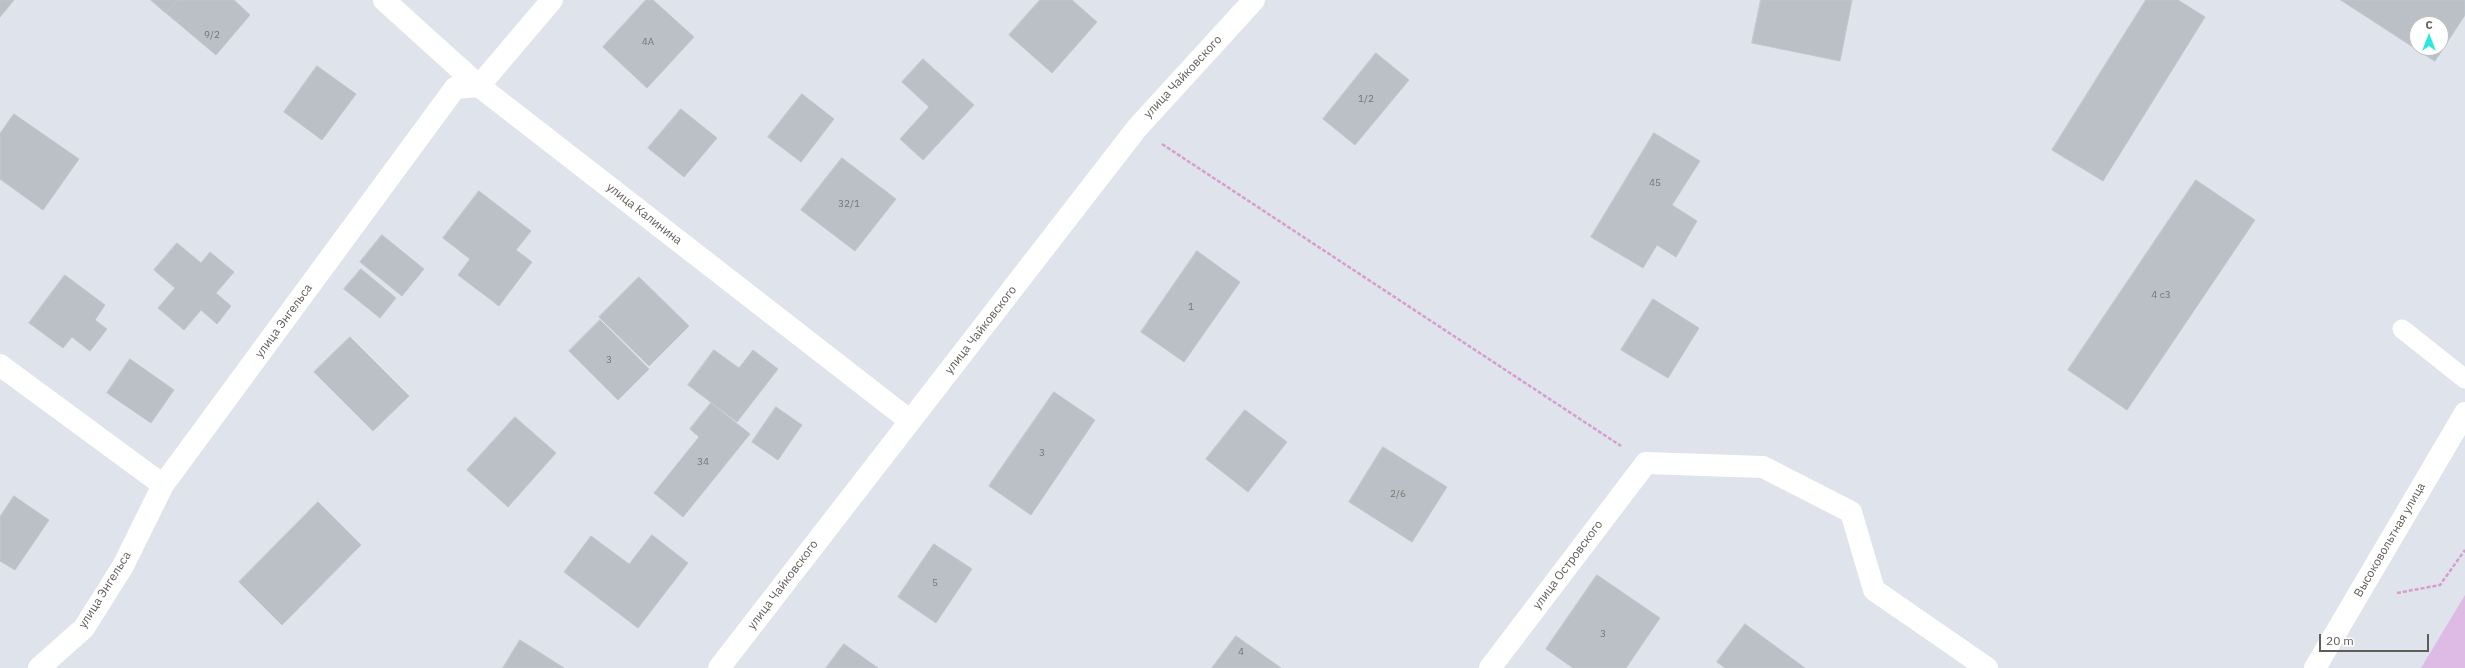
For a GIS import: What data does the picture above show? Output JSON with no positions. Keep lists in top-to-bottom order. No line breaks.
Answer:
{"streets":{"street":["улица Чайковского","улица Калинина","улица Энгельса","Высоковольтная улица","улица Островского"]},"crossings":[["улица Чайковского","улица Калинина"],["улица Калинина","улица Энгельса"]],"house_numbers":["9/2","4А","1/2","45","32/1","4 с3","1","3","3","34","2/6","5","3","4"],"scale_bar":"20 m","north":"top"}
